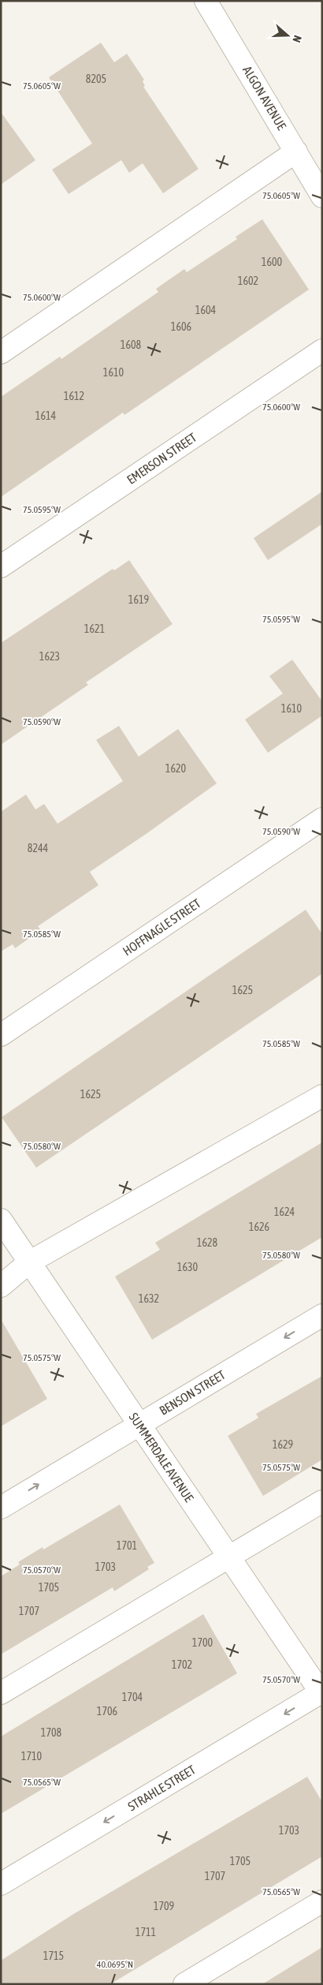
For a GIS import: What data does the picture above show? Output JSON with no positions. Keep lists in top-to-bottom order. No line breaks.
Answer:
{"streets":{"street":["ALGON AVENUE","EMERSON STREET","HOFFNAGLE STREET","BENSON STREET","SUMMERDALE AVENUE","STRAHLE STREET"]},"crossings":[["BENSON STREET","SUMMERDALE AVENUE"],["SUMMERDALE AVENUE","STRAHLE STREET"]],"house_numbers":["8205","1600","1602","1604","1606","1608","1610","1612","1614","1619","1621","1623","1610","1620","8244","1625","1625","1624","1626","1628","1630","1632","1629","1701","1703","1705","1707","1700","1702","1704","1706","1708","1710","1703","1705","1707","1709","1711","1715"],"north":"right","coordinates":["75.0605°W","75.0600°W","75.0595°W","75.0590°W","75.0585°W","75.0580°W","75.0575°W","75.0570°W","75.0565°W","40.0695°N"]}
